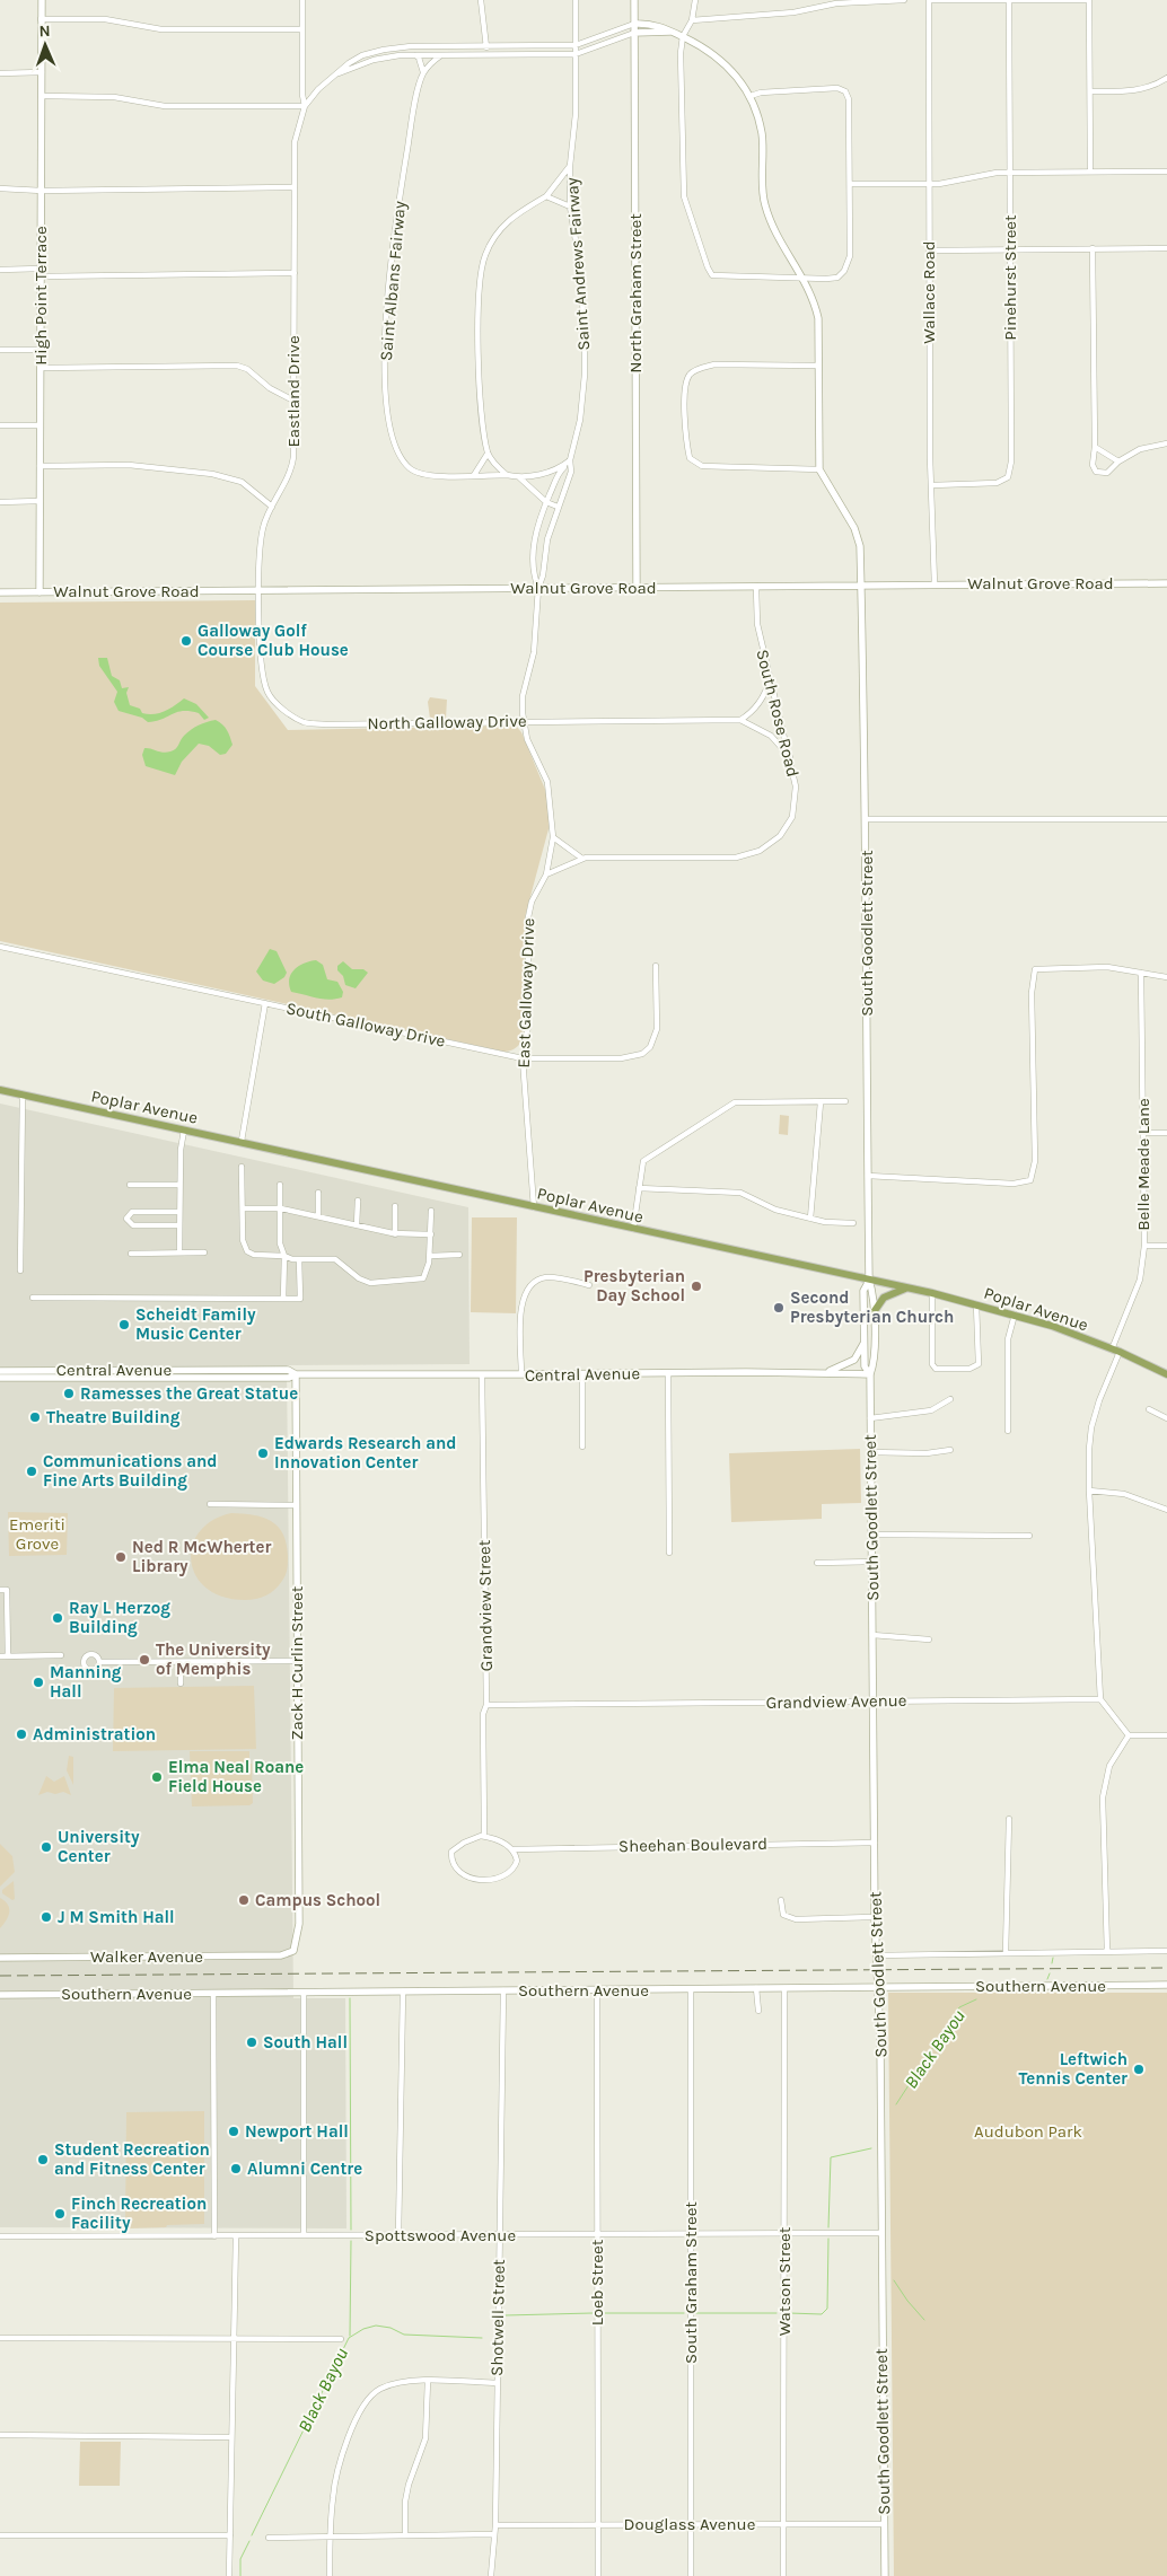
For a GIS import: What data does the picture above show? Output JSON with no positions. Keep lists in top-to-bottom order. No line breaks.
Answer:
{"streets":{"main road":["North Graham Street","High Point Terrace","Walnut Grove Road","South Goodlett Street","Poplar Avenue","Central Avenue","Zack H Curlin Street","Walker Avenue","Southern Avenue"],"street":["Saint Andrews Fairway","Pinehurst Street","Saint Albans Fairway","Wallace Road","Eastland Drive","South Rose Road","North Galloway Drive","East Galloway Drive","South Galloway Drive","Belle Meade Lane","Grandview Street","Grandview Avenue","Sheehan Boulevard","Spottswood Avenue","Watson Street","Loeb Street","South Graham Street","Shotwell Street","Douglass Avenue"]},"crossings":[["Saint Andrews Fairway","Saint Albans Fairway"],["Saint Andrews Fairway","Walnut Grove Road"],["Saint Andrews Fairway","East Galloway Drive"],["Pinehurst Street","Wallace Road"],["Wallace Road","Walnut Grove Road"],["North Graham Street","Walnut Grove Road"],["High Point Terrace","Walnut Grove Road"],["Eastland Drive","Walnut Grove Road"],["Eastland Drive","North Galloway Drive"],["Walnut Grove Road","South Rose Road"],["Walnut Grove Road","North Galloway Drive"],["Walnut Grove Road","South Goodlett Street"],["Walnut Grove Road","East Galloway Drive"],["South Rose Road","North Galloway Drive"],["South Rose Road","East Galloway Drive"],["North Galloway Drive","East Galloway Drive"],["South Goodlett Street","Poplar Avenue"],["South Goodlett Street","Central Avenue"],["South Goodlett Street","Grandview Avenue"],["South Goodlett Street","Sheehan Boulevard"],["South Goodlett Street","Southern Avenue"],["South Goodlett Street","Spottswood Avenue"],["South Goodlett Street","Douglass Avenue"],["East Galloway Drive","South Galloway Drive"],["East Galloway Drive","Poplar Avenue"],["Poplar Avenue","Belle Meade Lane"],["Belle Meade Lane","Grandview Avenue"],["Central Avenue","Grandview Street"],["Central Avenue","Zack H Curlin Street"],["Grandview Street","Grandview Avenue"],["Grandview Street","Sheehan Boulevard"],["Zack H Curlin Street","Walker Avenue"],["Southern Avenue","Watson Street"],["Southern Avenue","Loeb Street"],["Southern Avenue","South Graham Street"],["Southern Avenue","Shotwell Street"],["Spottswood Avenue","Watson Street"],["Spottswood Avenue","Loeb Street"],["Spottswood Avenue","South Graham Street"],["Spottswood Avenue","Shotwell Street"],["Watson Street","Douglass Avenue"],["Loeb Street","Douglass Avenue"],["South Graham Street","Douglass Avenue"],["Shotwell Street","Douglass Avenue"]],"water":["Black Bayou"],"parks":["Emeriti Grove","Audubon Park"],"places":["Galloway Golf Course Club House","Presbyterian Day School","Second Presbyterian Church","Scheidt Family Music Center","Ramesses the Great Statue","Theatre Building","Edwards Research and Innovation Center","Communications and Fine Arts Building","Ned R McWherter Library","Ray L Herzog Building","The University of Memphis","Manning Hall","Administration","Elma Neal Roane Field House","University Center","Campus School","J M Smith Hall","South Hall","Leftwich Tennis Center","Newport Hall","Student Recreation and Fitness Center","Alumni Centre","Finch Recreation Facility"],"north":"top"}
